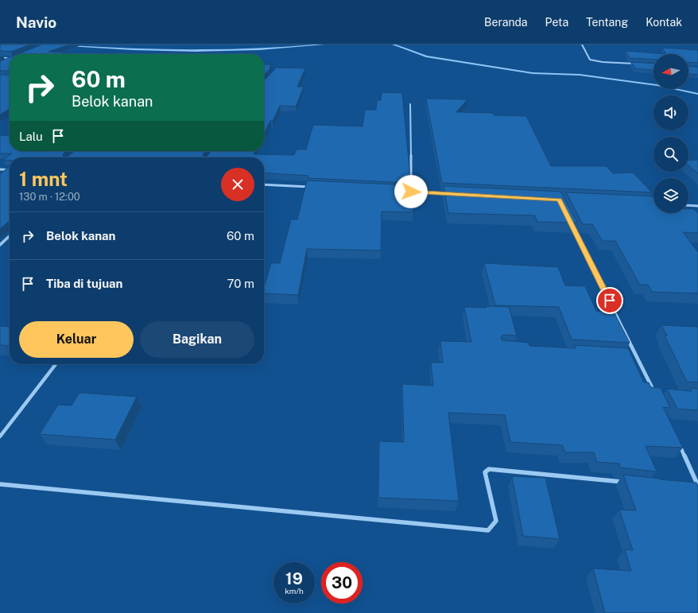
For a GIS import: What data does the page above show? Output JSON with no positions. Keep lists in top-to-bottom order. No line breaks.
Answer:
{"north":"left","page":{"header":"Navio","nav":["Beranda","Peta","Tentang","Kontak"],"turn":["60 m","Belok kanan"],"then":"Lalu","heading":["1 mnt","130 m · 12:00"],"list":[{"name":"Belok kanan","value":"60 m"},{"name":"Tiba di tujuan","value":"70 m"}],"buttons":["Keluar","Bagikan"],"speed":"19 km/h","limit":"30"}}
